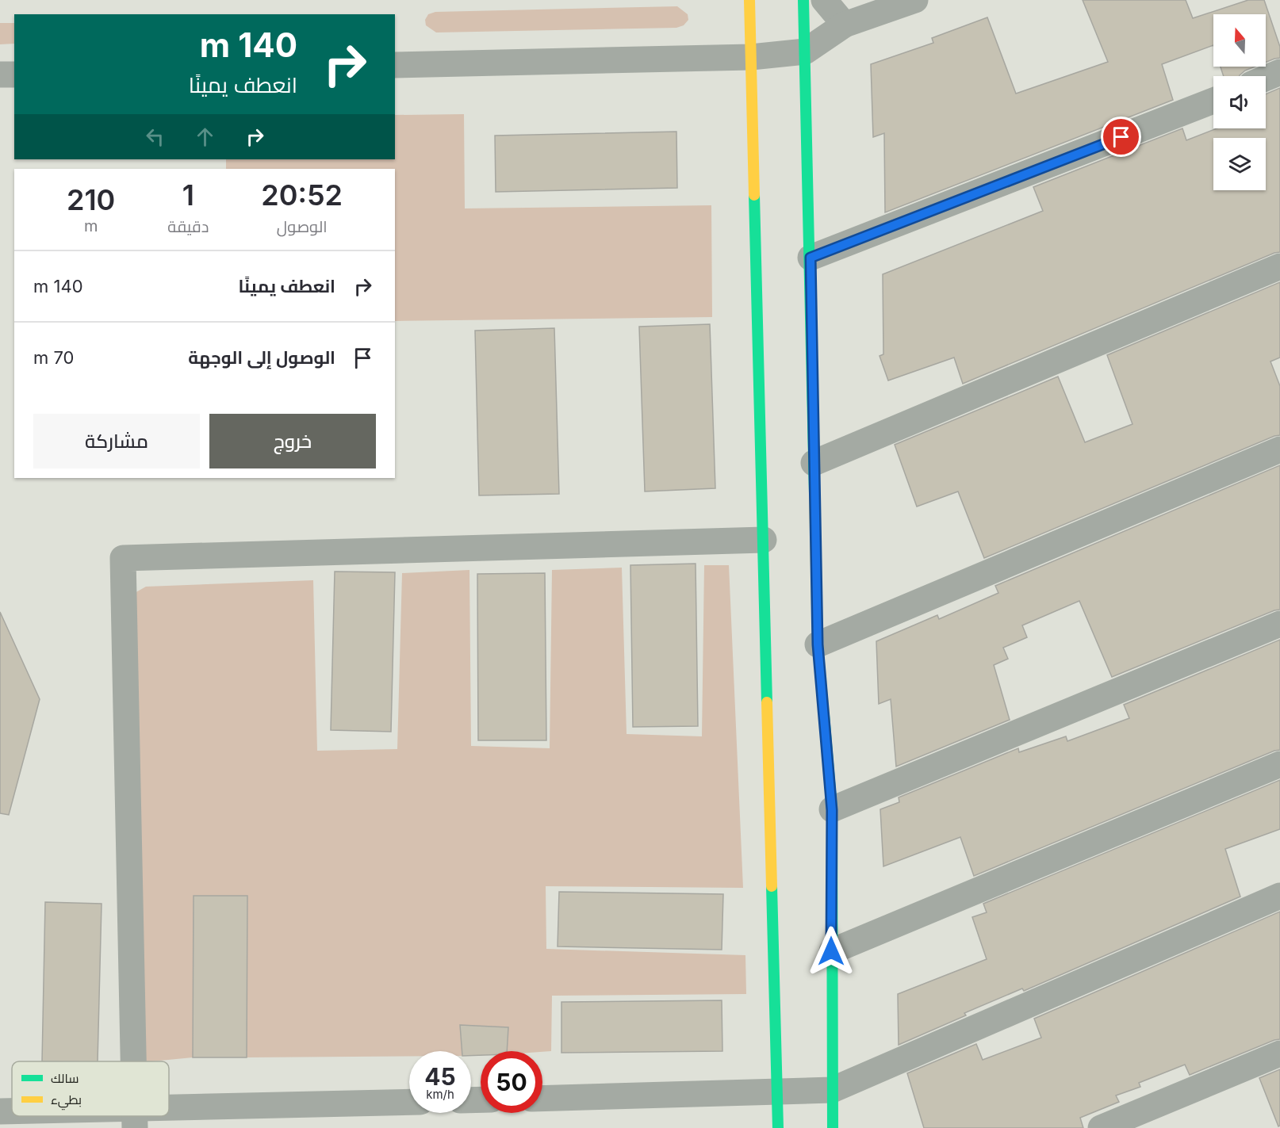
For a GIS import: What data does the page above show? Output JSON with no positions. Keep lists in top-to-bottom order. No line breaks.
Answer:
{"legend":["سالك","بطيء"],"north":"top","page":{"turn":["140 m","انعطف يمينًا"],"eta":["20:52","الوصول","1","دقيقة","210","m"],"list":[{"name":"انعطف يمينًا","value":"140 m"},{"name":"الوصول إلى الوجهة","value":"70 m"}],"buttons":["خروج","مشاركة"],"speed":"45 km/h","limit":"50"}}
